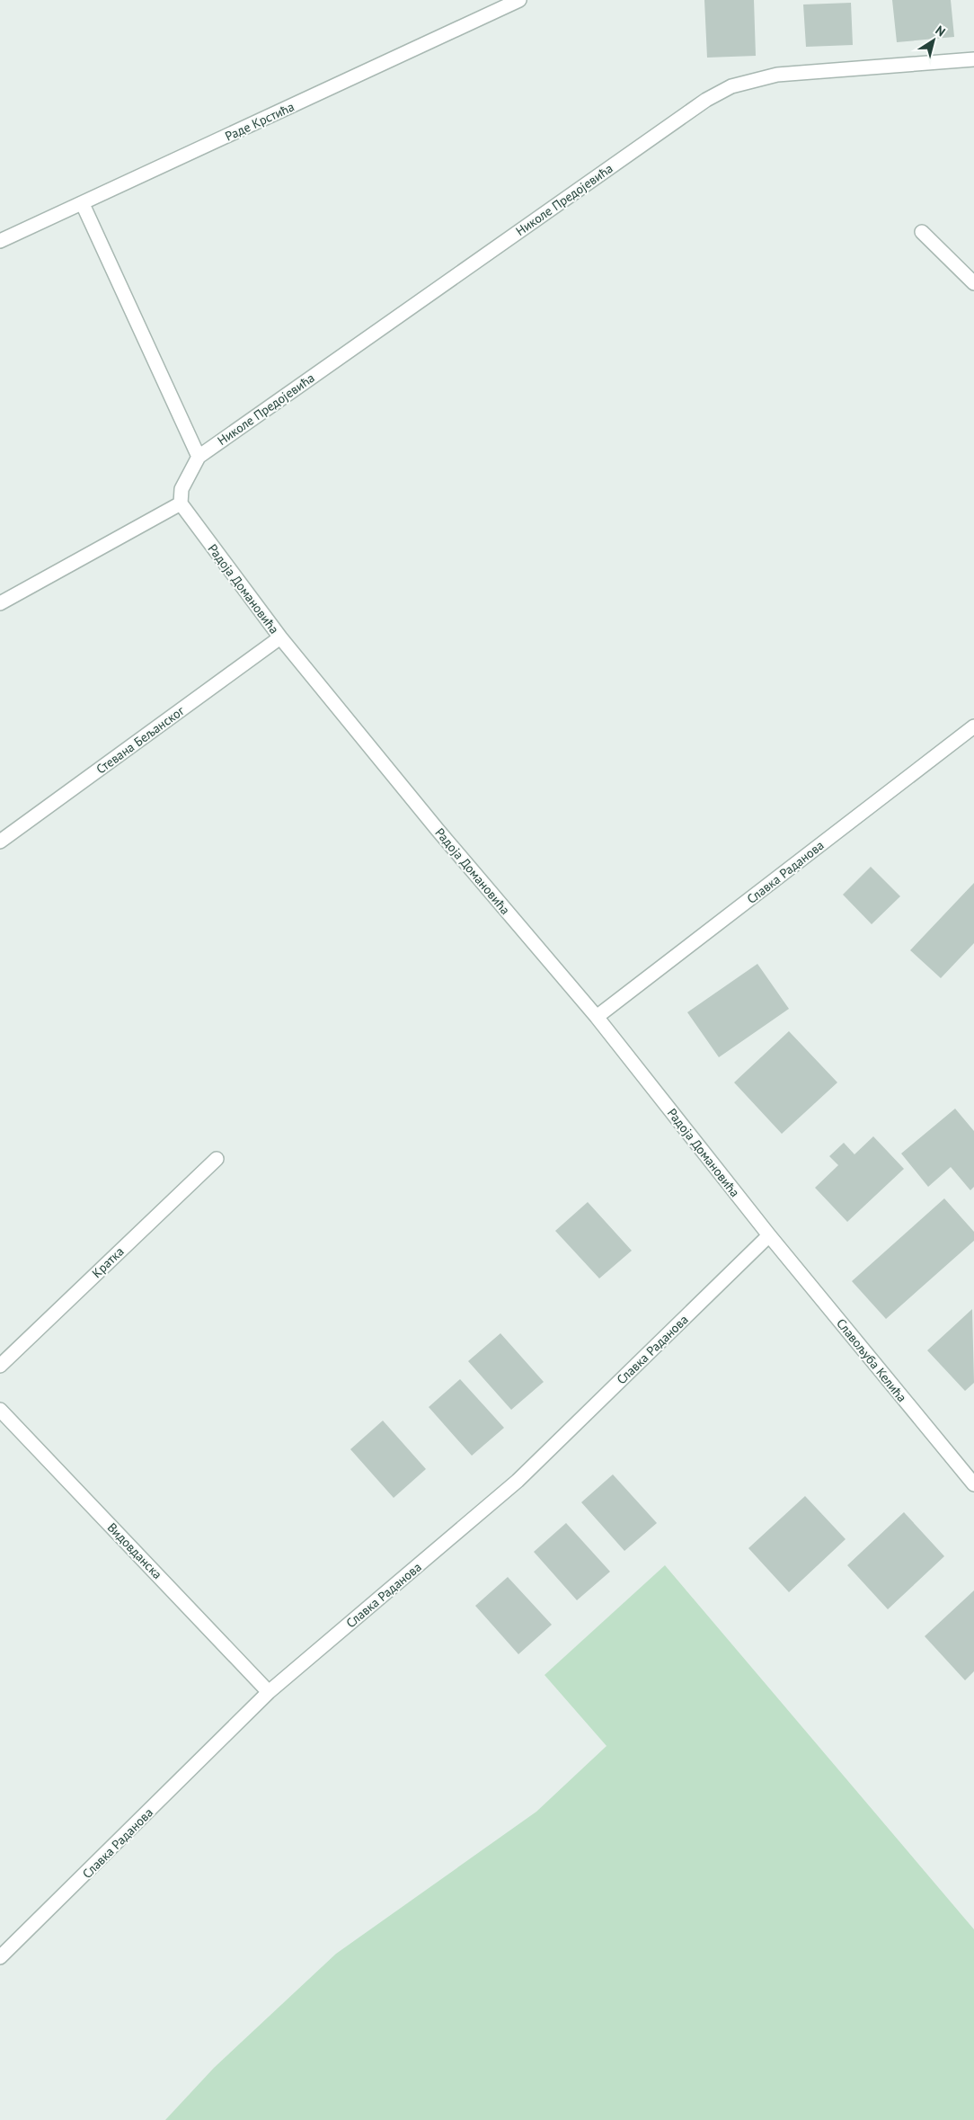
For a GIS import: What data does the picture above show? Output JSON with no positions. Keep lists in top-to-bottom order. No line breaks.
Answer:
{"streets":{"street":["Раде Крстића","Николе Предојевића","Радоја Домановића","Стевана Бељанског","Славка Раданова","Кратка","Славољуба Келића","Видовданска"]},"crossings":[["Радоја Домановића","Стевана Бељанског"],["Радоја Домановића","Славка Раданова"],["Радоја Домановића","Славољуба Келића"],["Славка Раданова","Славољуба Келића"],["Славка Раданова","Видовданска"]],"north":"top right"}
